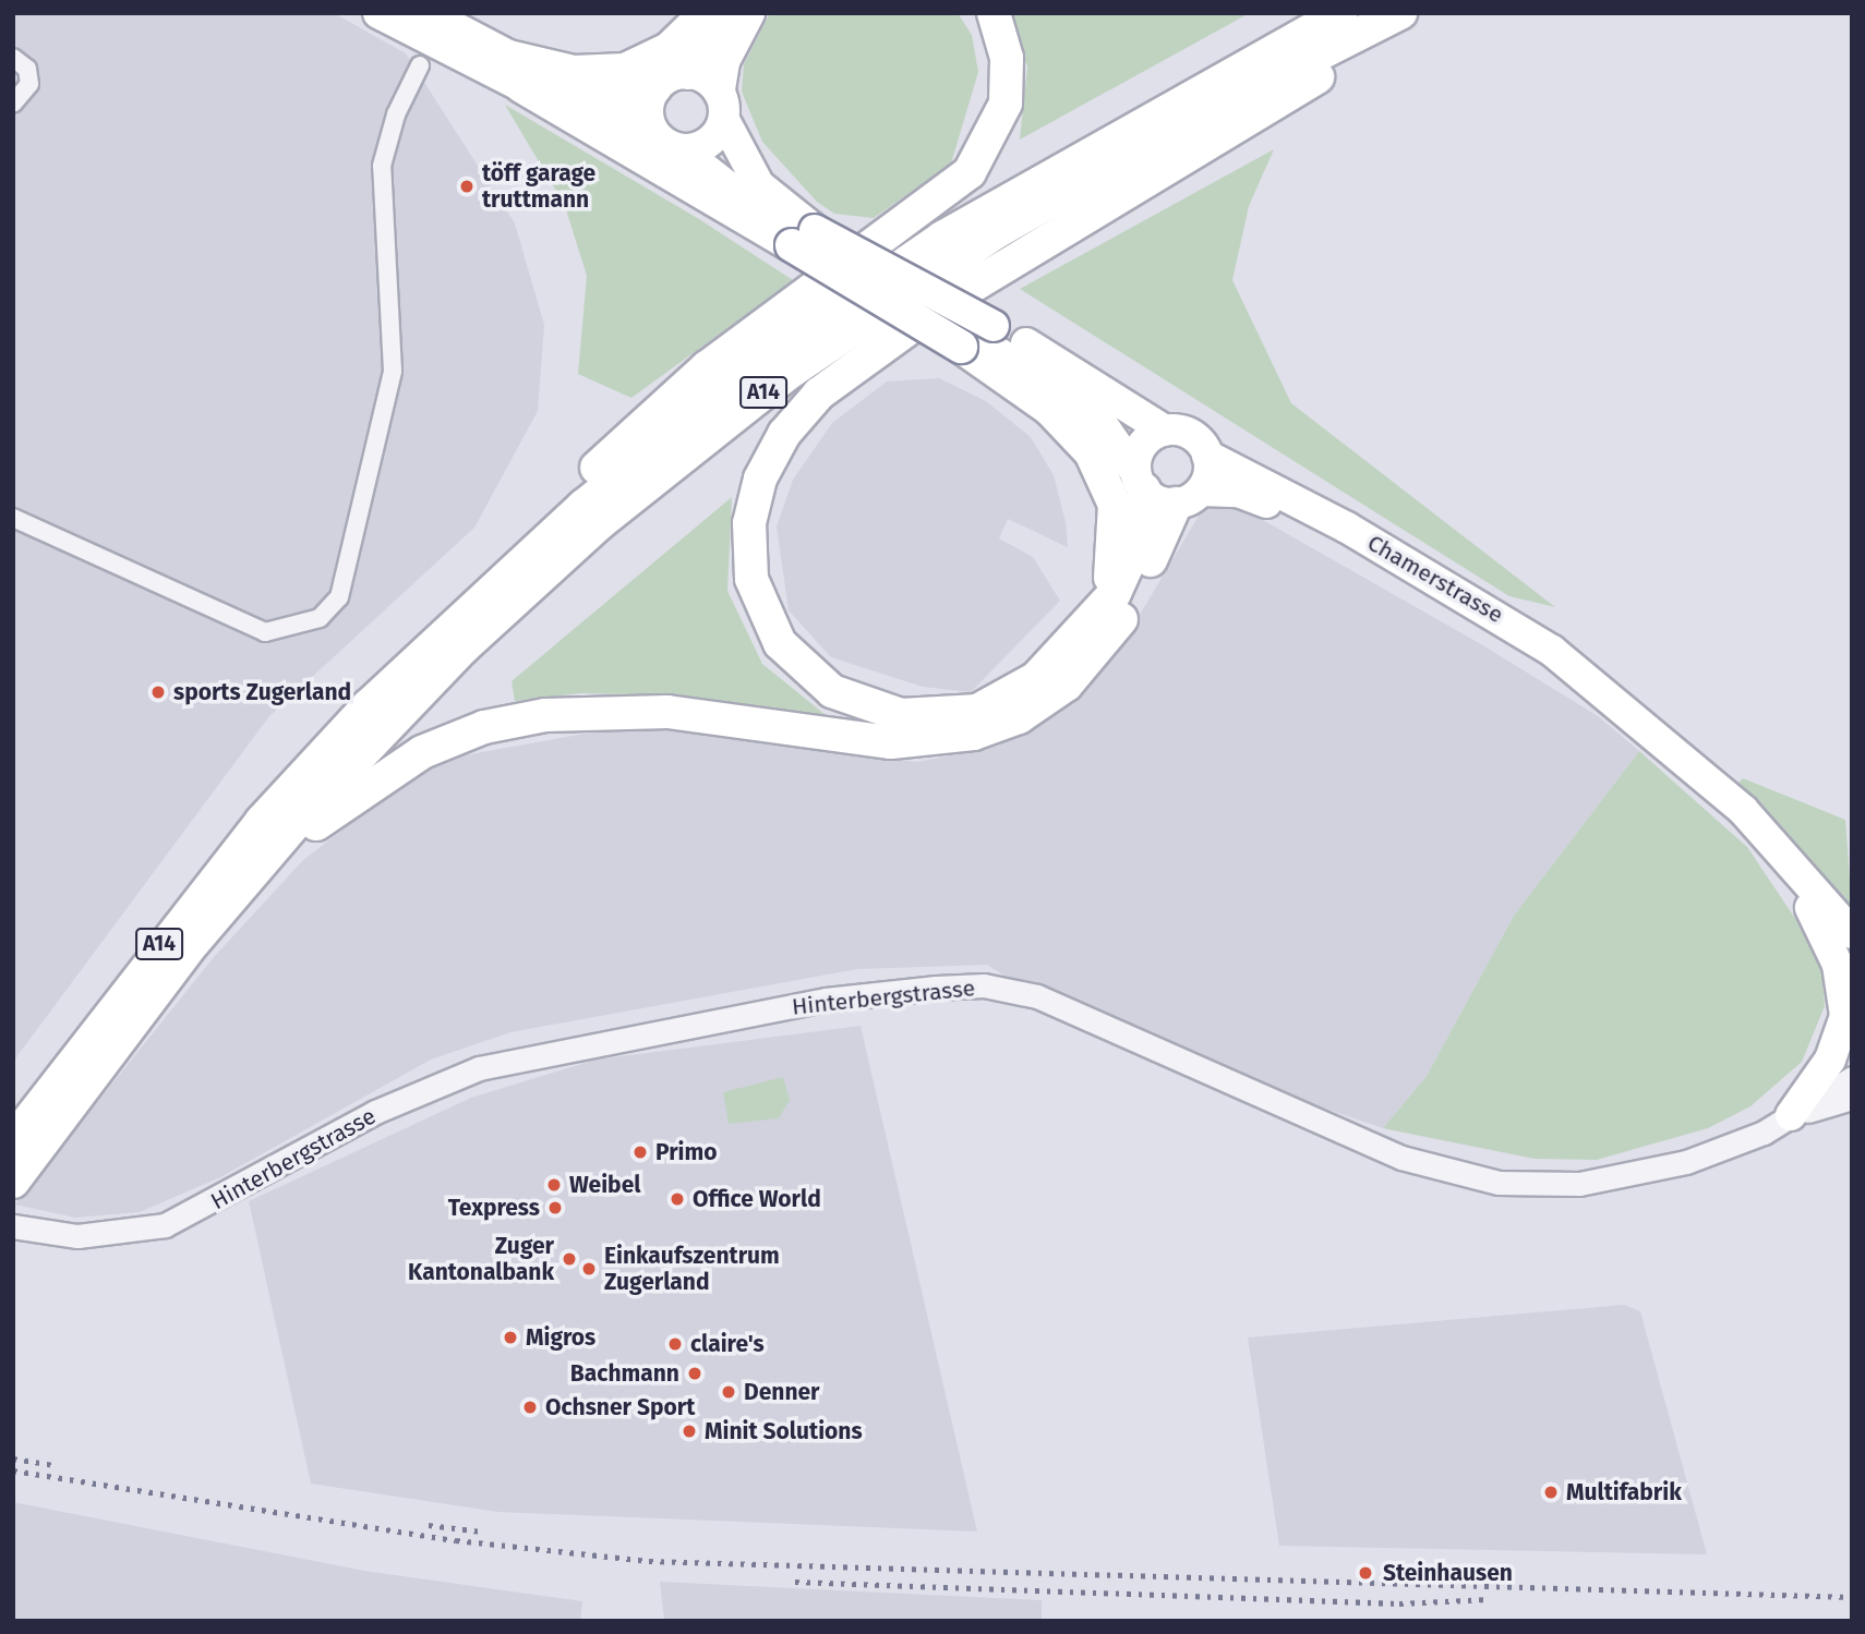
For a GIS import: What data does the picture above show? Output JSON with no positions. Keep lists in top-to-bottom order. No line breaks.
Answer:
{"streets":{"highway":["A14","Chamerstrasse"],"street":["Hinterbergstrasse"]},"places":["töff garage truttmann","sports Zugerland","Primo","Weibel","Office World","Texpress","Zuger Kantonalbank","Einkaufszentrum Zugerland","Migros","claire's","Bachmann","Denner","Ochsner Sport","Minit Solutions","Multifabrik","Steinhausen"]}
